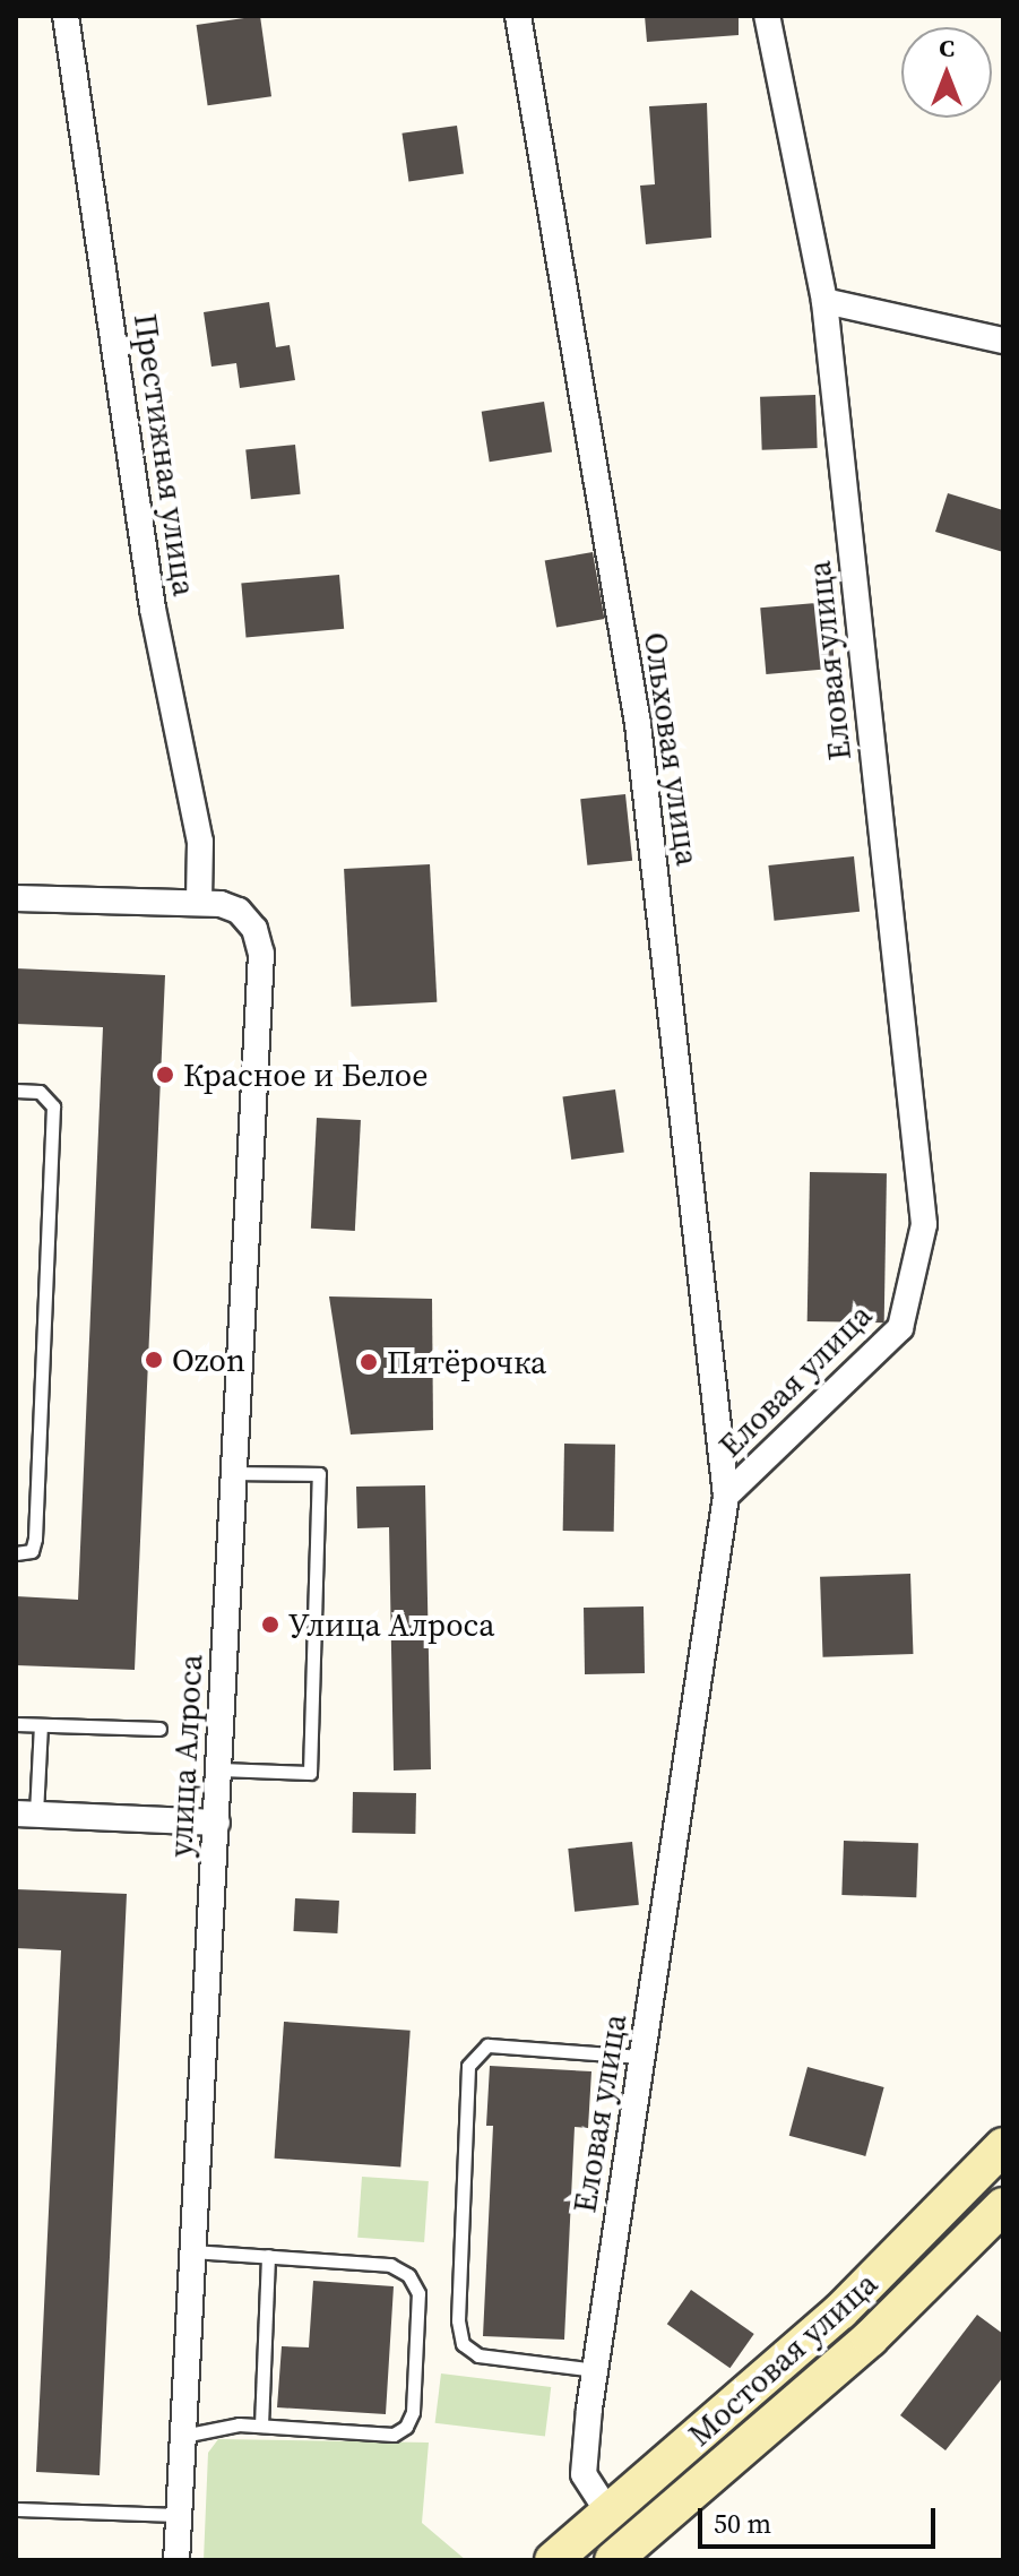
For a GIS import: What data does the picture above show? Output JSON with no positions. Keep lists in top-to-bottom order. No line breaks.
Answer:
{"streets":{"main road":["Мостовая улица"],"street":["Престижная улица","Еловая улица","Ольховая улица","улица Алроса"]},"crossings":[["Престижная улица","улица Алроса"],["Еловая улица","Ольховая улица"],["Еловая улица","Мостовая улица"]],"places":["Красное и Белое","Ozon","Пятёрочка","Улица Алроса"],"scale_bar":"50 m","north":"top"}
